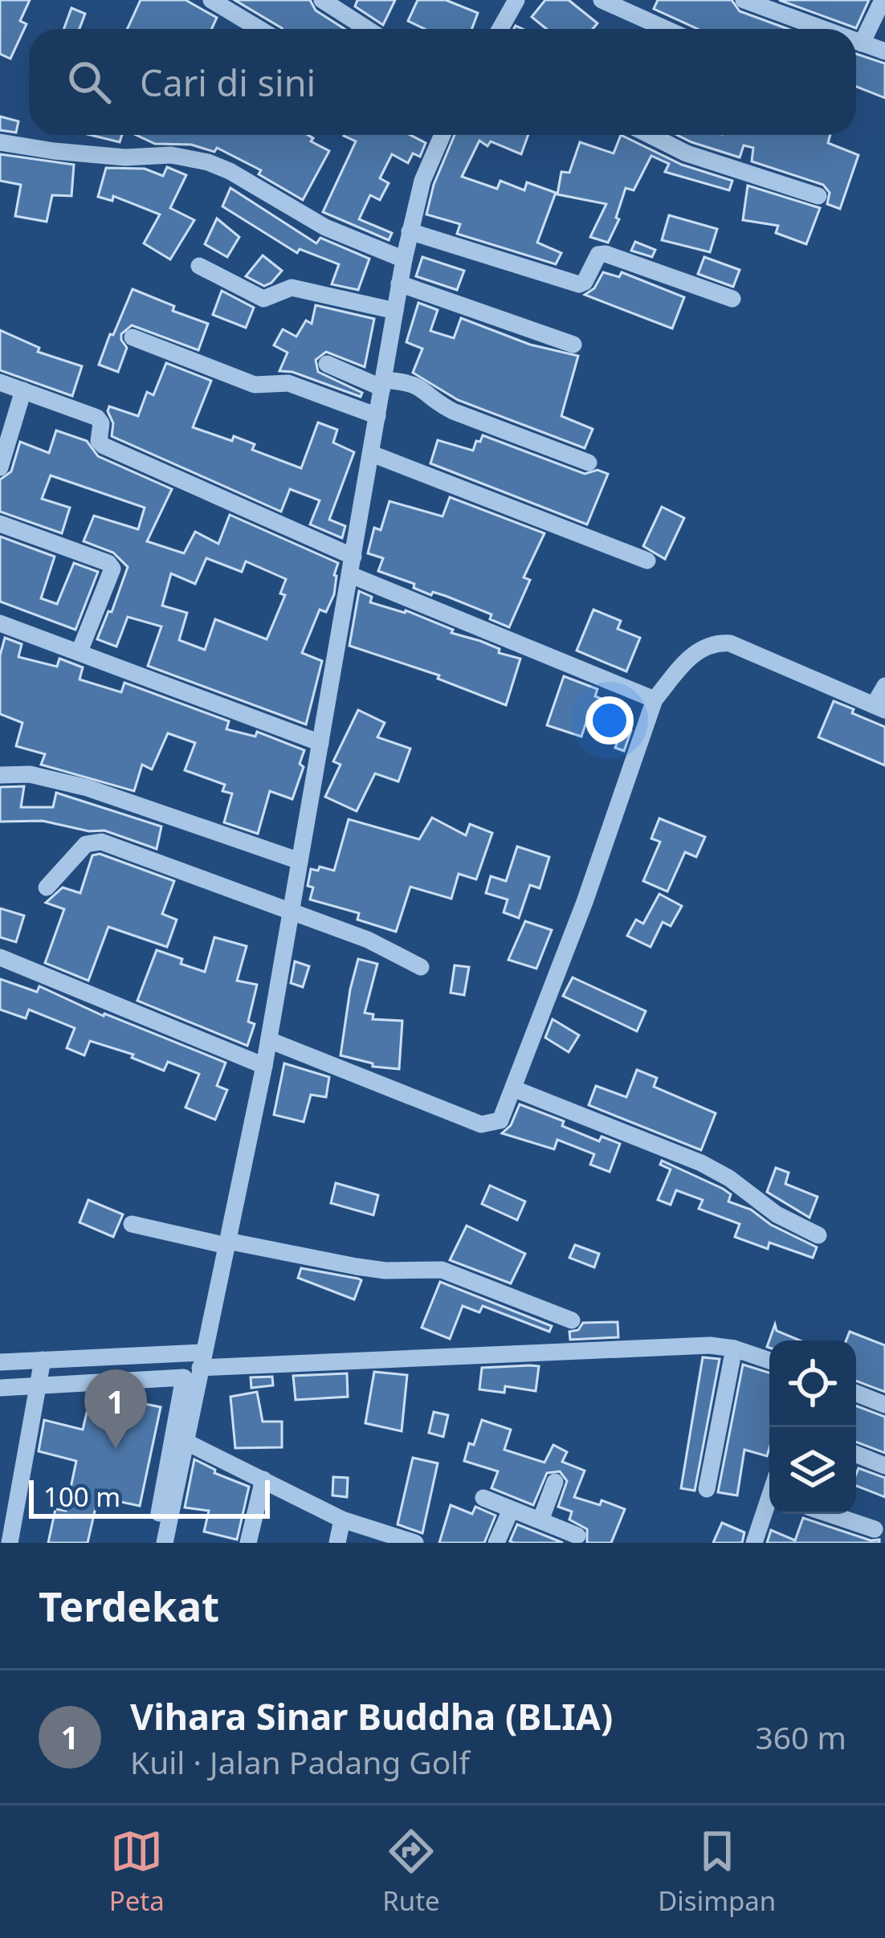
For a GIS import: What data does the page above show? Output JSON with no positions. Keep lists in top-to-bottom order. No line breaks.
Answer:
{"scale_bar":"100 m","page":{"search":"Cari di sini","pins":"1","scale":"100 m","heading":"Terdekat","list":[{"mark":"1","name":"Vihara Sinar Buddha (BLIA)","note":"Kuil · Jalan Padang Golf","value":"360 m"}],"nav":["Peta","Rute","Disimpan"]}}
